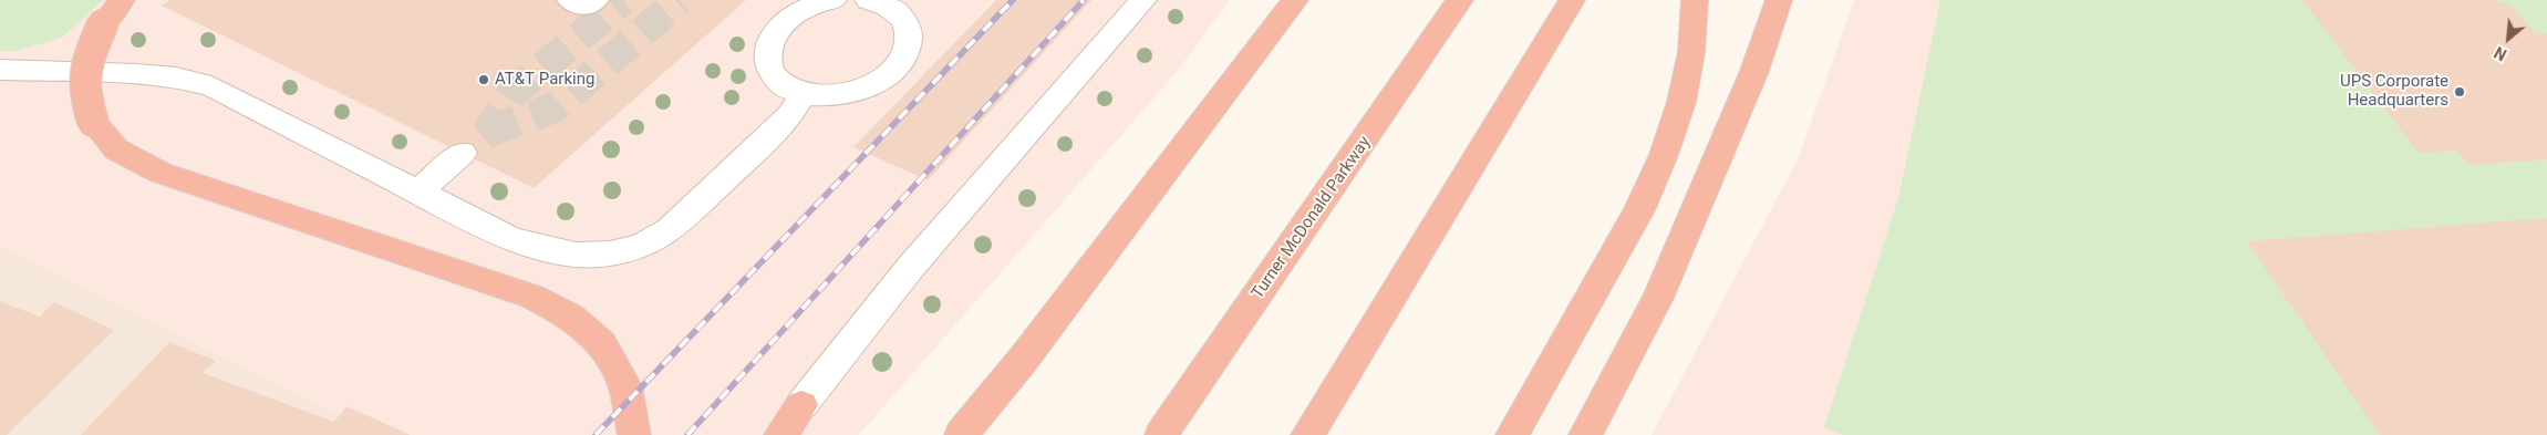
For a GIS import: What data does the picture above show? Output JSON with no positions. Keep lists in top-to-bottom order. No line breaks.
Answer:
{"streets":{"highway":["Turner McDonald Parkway"]},"places":["AT&T Parking","UPS Corporate Headquarters"],"north":"bottom left"}
